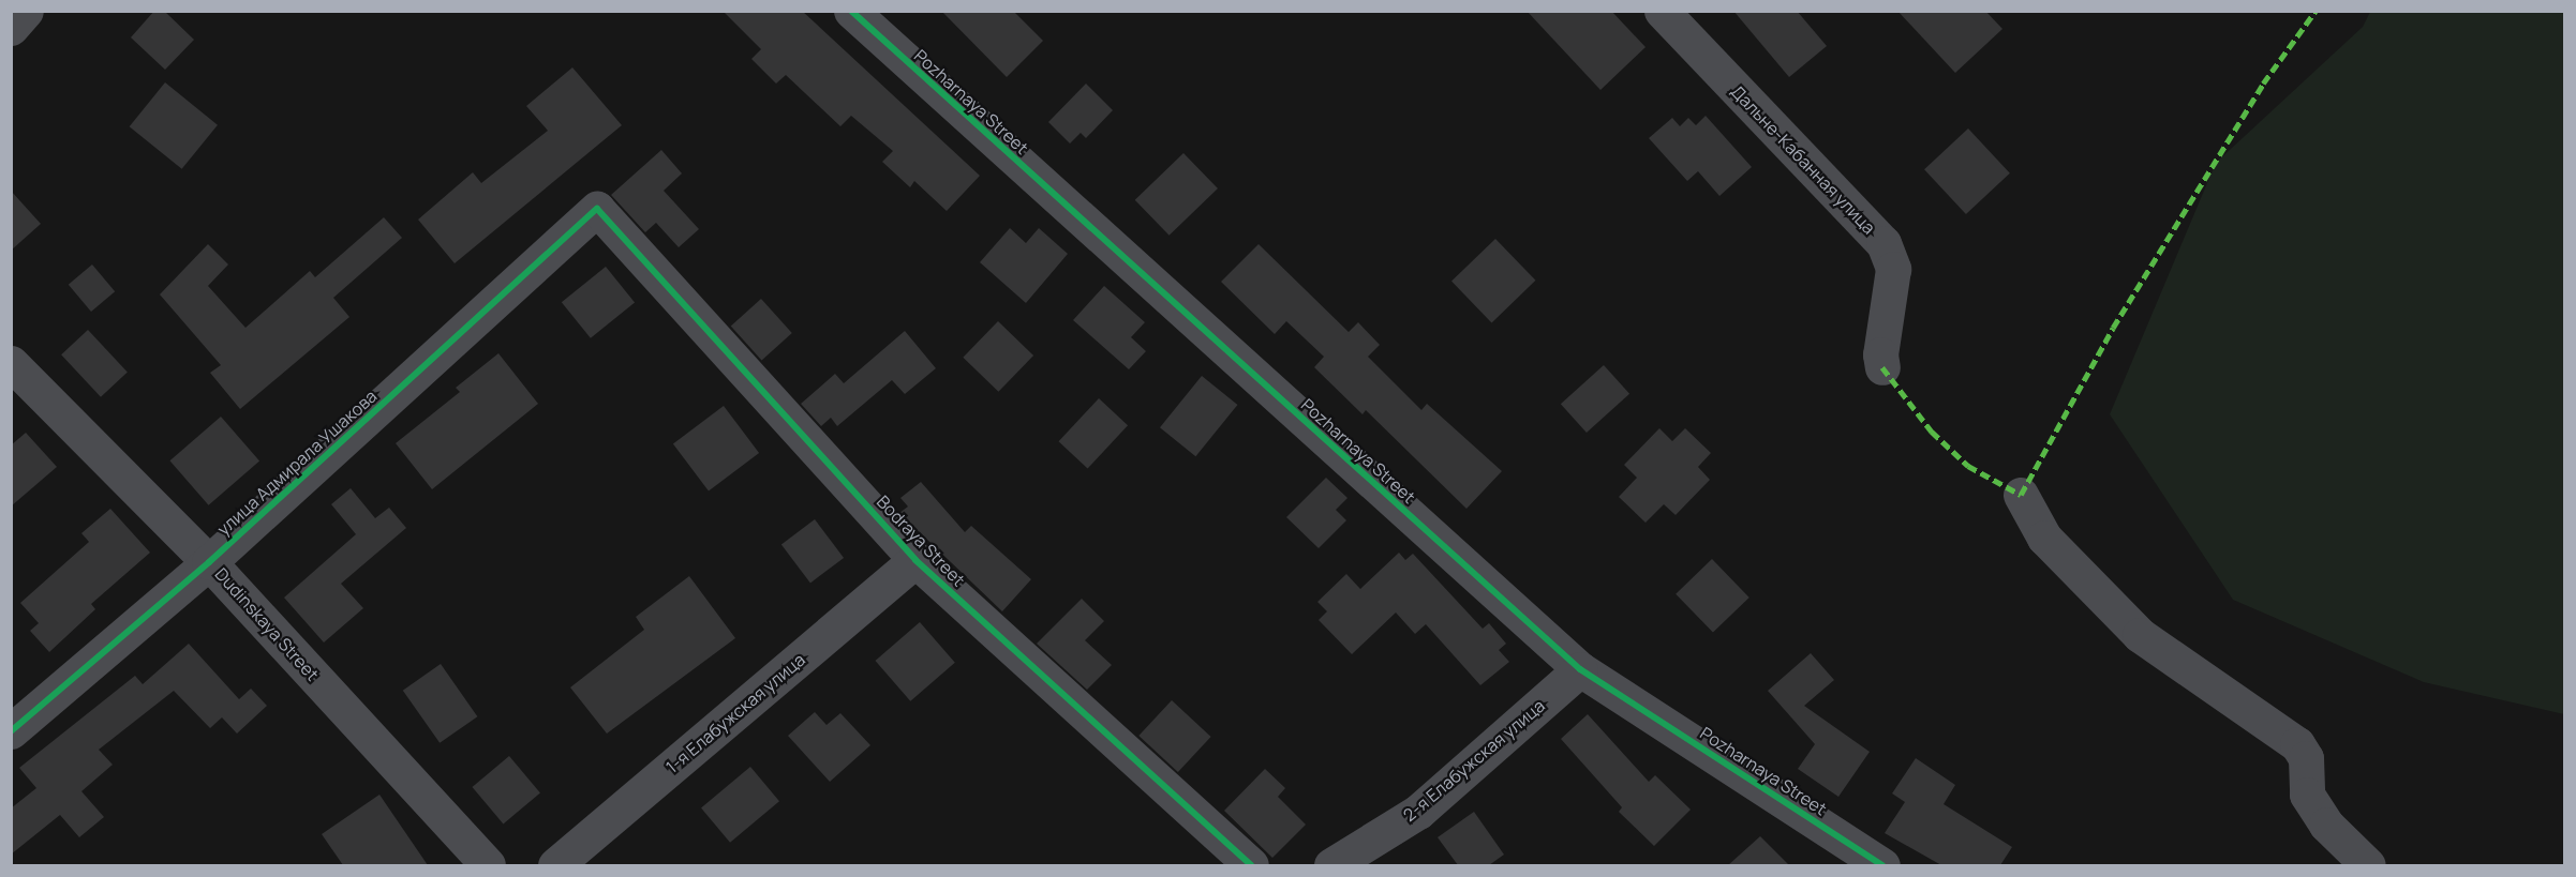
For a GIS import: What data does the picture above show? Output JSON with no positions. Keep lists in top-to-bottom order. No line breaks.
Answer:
{"streets":{"street":["Pozharnaya Street","Дальне-Кабанная улица","улица Адмирала Ушакова","Bodraya Street","Dudinskaya Street","1-я Елабужская улица","2-я Елабужская улица"]},"crossings":[["Pozharnaya Street","2-я Елабужская улица"],["улица Адмирала Ушакова","Bodraya Street"],["улица Адмирала Ушакова","Dudinskaya Street"],["Bodraya Street","1-я Елабужская улица"]]}
